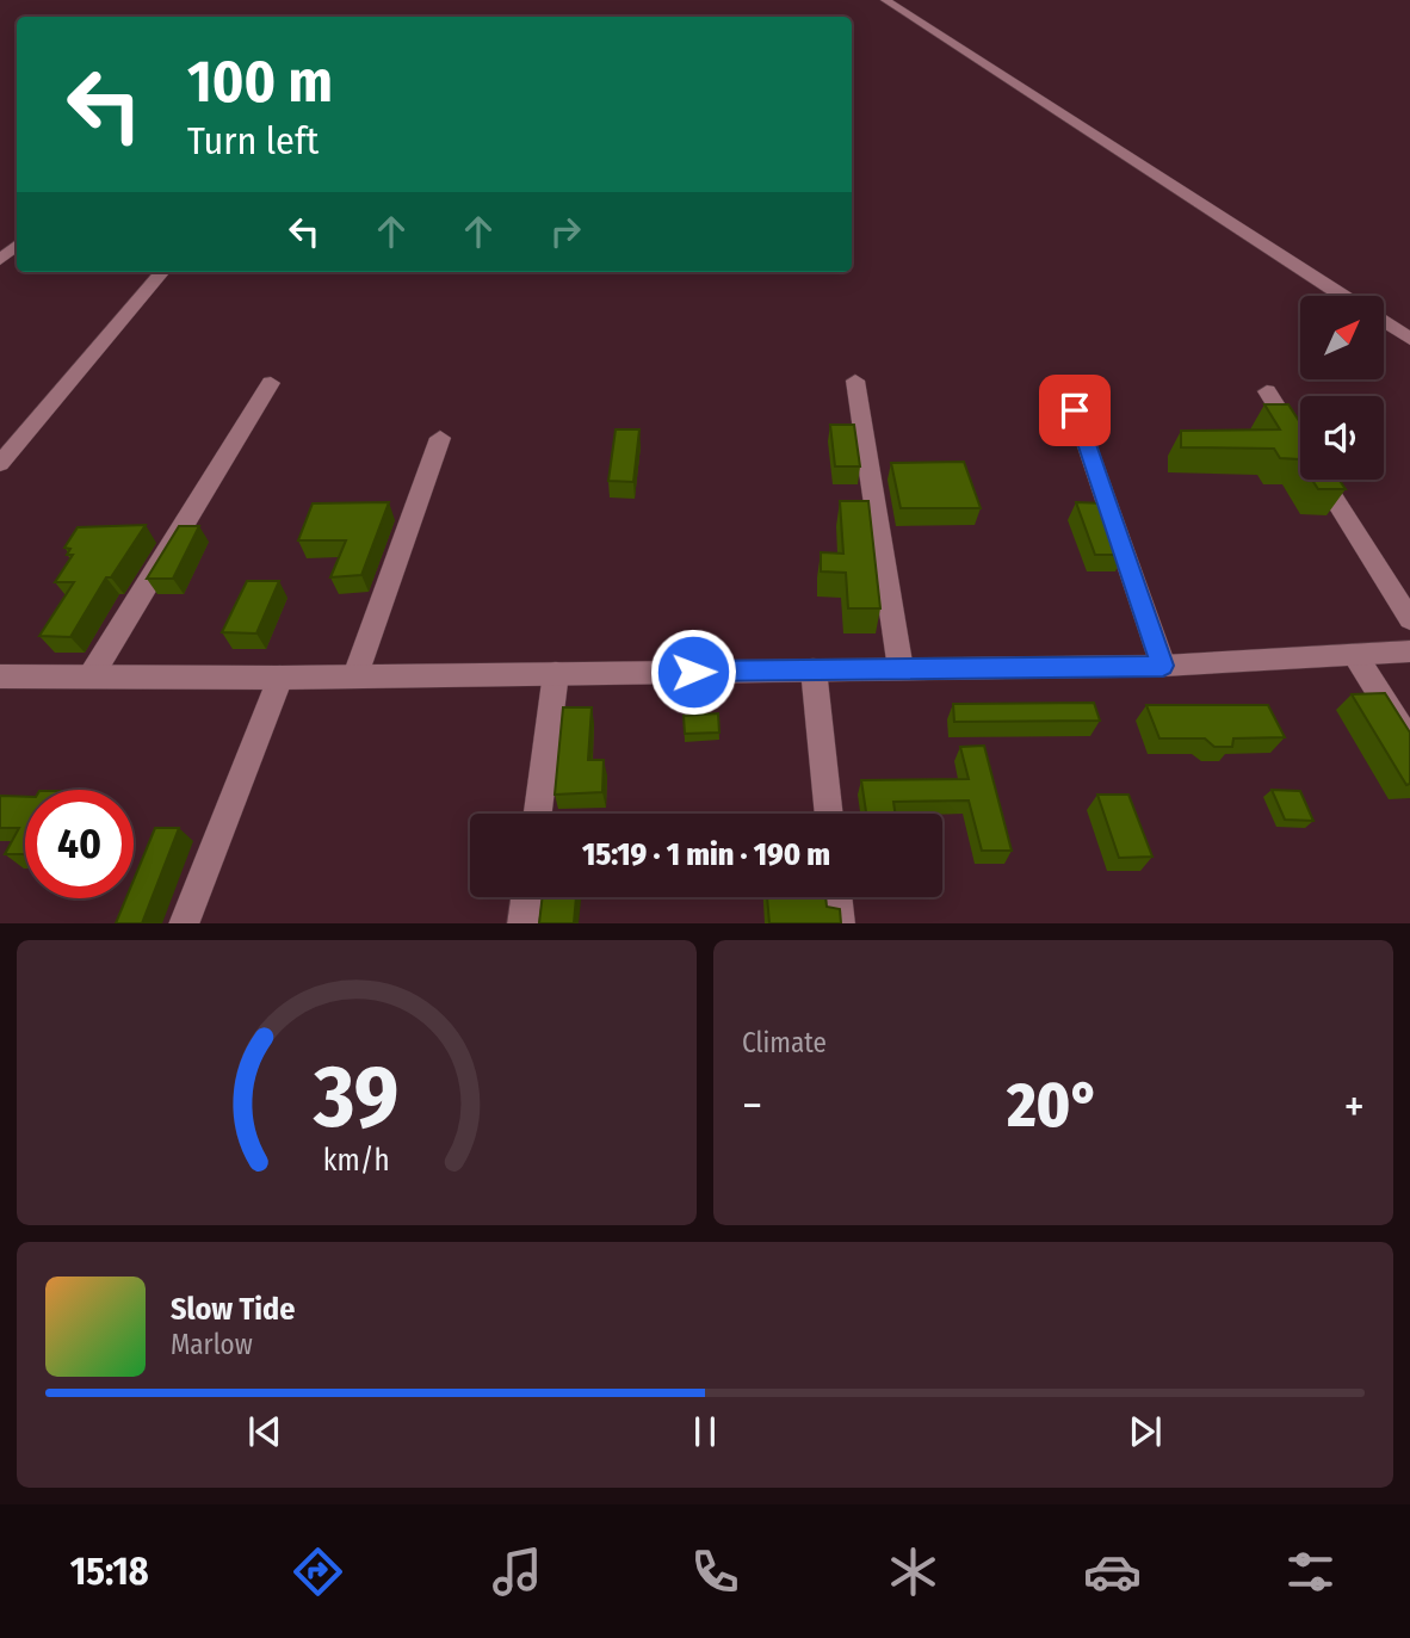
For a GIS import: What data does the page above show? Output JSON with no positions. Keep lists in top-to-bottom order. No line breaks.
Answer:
{"north":"top right","page":{"turn":["100 m","Turn left"],"limit":"40","trip":"15:19 · 1 min · 190 m","tile":"Climate","heat":["−","20°","+"],"song":["Slow Tide","Marlow"],"tabs":"15:18","gauge":["39","km/h"]}}
